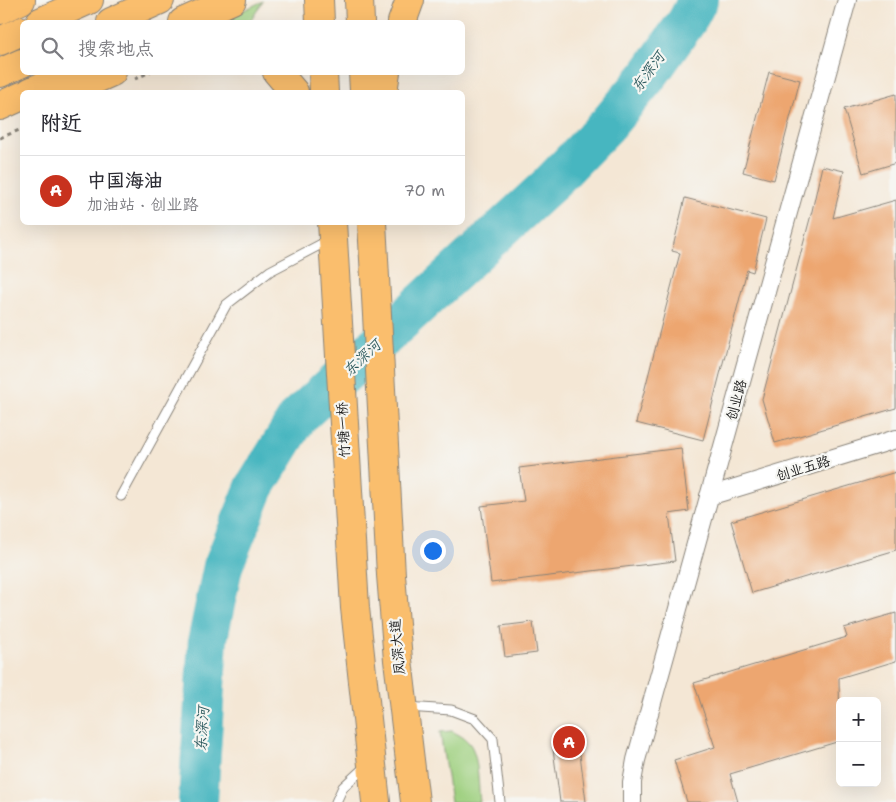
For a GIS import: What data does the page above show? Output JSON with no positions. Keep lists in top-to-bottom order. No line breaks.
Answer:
{"streets":{"main road":["竹塘一桥","凤深大道"],"street":["创业路","创业五路"]},"crossings":[["创业路","创业五路"]],"water":["东深河"],"page":{"search":"搜索地点","heading":"附近","list":[{"mark":"A","name":"中国海油","note":"加油站 · 创业路","value":"70 m"}],"map_buttons":["+","−"],"pins":"A"}}
